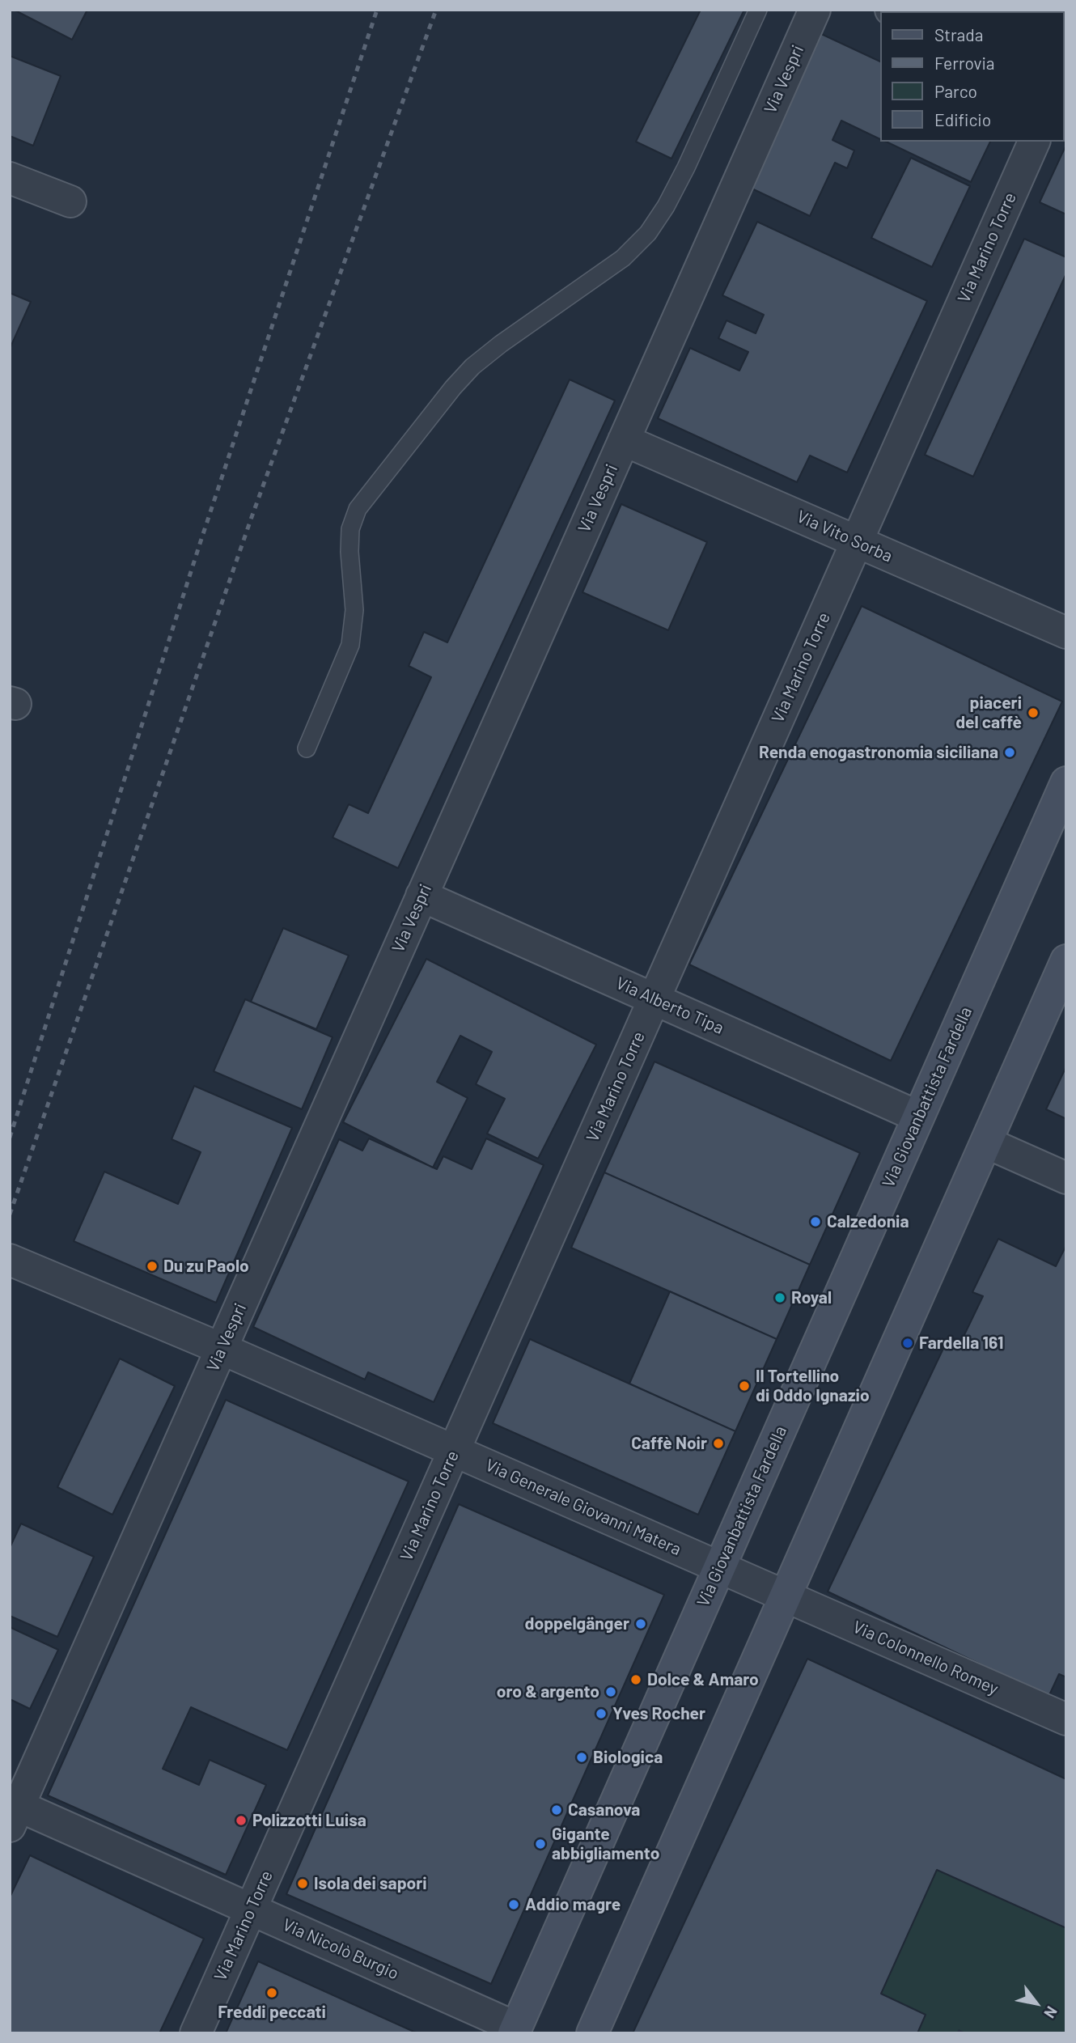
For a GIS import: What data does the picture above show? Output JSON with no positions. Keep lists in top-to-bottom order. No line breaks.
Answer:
{"streets":{"main road":["Via Giovanbattista Fardella"],"street":["Via Vespri","Via Marino Torre","Via Vito Sorba","Via Alberto Tipa","Via Generale Giovanni Matera","Via Colonnello Romey","Via Nicolò Burgio"]},"crossings":[["Via Vespri","Via Vito Sorba"],["Via Vespri","Via Alberto Tipa"],["Via Vespri","Via Generale Giovanni Matera"],["Via Vespri","Via Nicolò Burgio"],["Via Marino Torre","Via Vito Sorba"],["Via Marino Torre","Via Alberto Tipa"],["Via Marino Torre","Via Generale Giovanni Matera"],["Via Marino Torre","Via Nicolò Burgio"],["Via Alberto Tipa","Via Giovanbattista Fardella"],["Via Giovanbattista Fardella","Via Generale Giovanni Matera"],["Via Giovanbattista Fardella","Via Nicolò Burgio"],["Via Generale Giovanni Matera","Via Colonnello Romey"]],"places":["piaceri del caffè","Renda enogastronomia siciliana","Calzedonia","Du zu Paolo","Royal","Fardella 161","Il Tortellino di Oddo Ignazio","Caffè Noir","doppelgänger","Dolce & Amaro","oro & argento","Yves Rocher","Biologica","Casanova","Polizzotti Luisa","Gigante abbigliamento","Isola dei sapori","Addio magre","Freddi peccati"],"legend":["Strada","Ferrovia","Parco","Edificio"],"north":"bottom right"}
